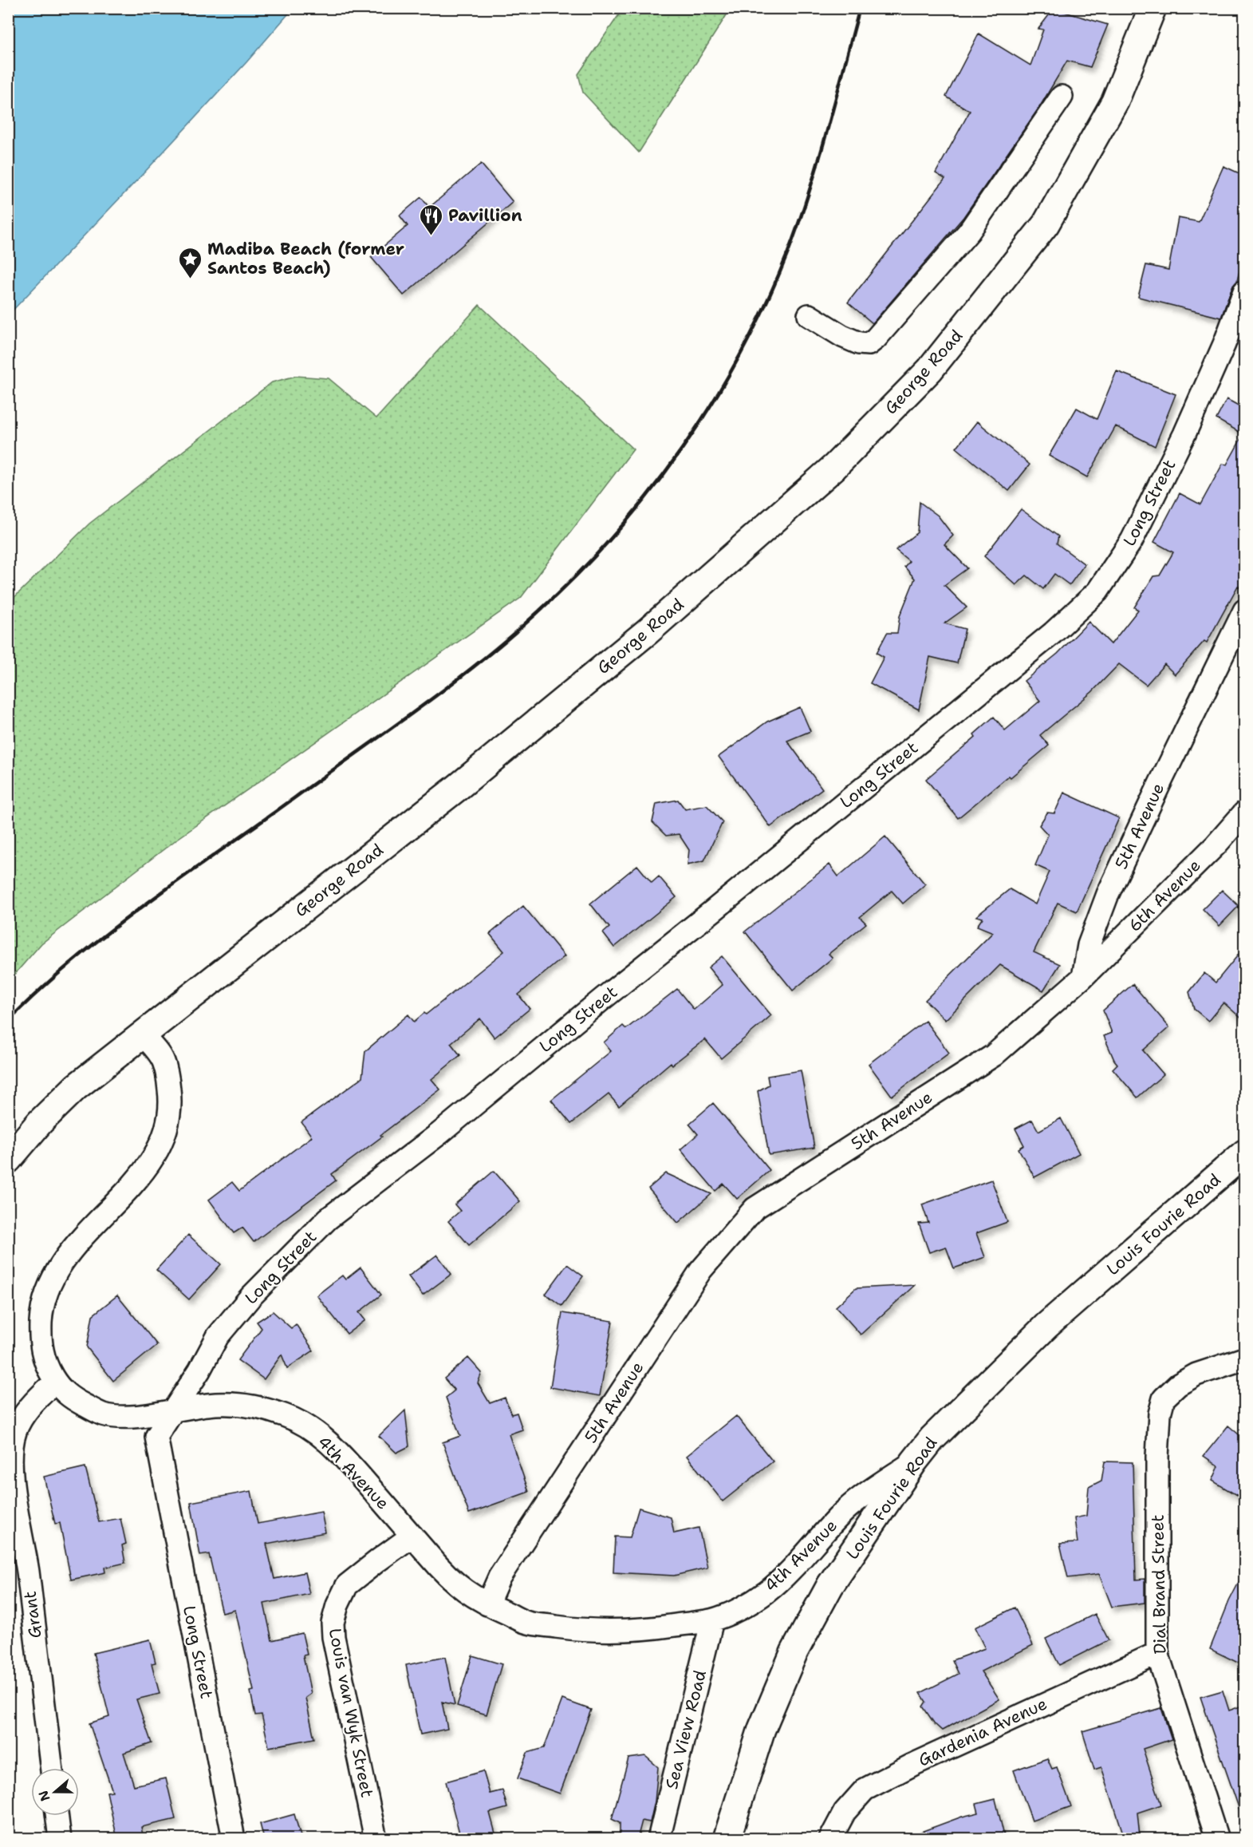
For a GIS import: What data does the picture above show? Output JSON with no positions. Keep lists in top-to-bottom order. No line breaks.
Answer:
{"streets":{"street":["George Road","Long Street","5th Avenue","6th Avenue","Louis Fourie Road","4th Avenue","Dial Brand Street","Grant","Louis van Wyk Street","Sea View Road","Gardenia Avenue"]},"crossings":[["George Road","4th Avenue"],["Long Street","4th Avenue"],["5th Avenue","6th Avenue"],["5th Avenue","4th Avenue"],["Louis Fourie Road","4th Avenue"],["4th Avenue","Grant"],["4th Avenue","Louis van Wyk Street"],["4th Avenue","Sea View Road"],["Dial Brand Street","Gardenia Avenue"]],"places":{"restaurant":["Pavillion"],"place":["Madiba Beach (former Santos Beach)"]},"north":"left"}
